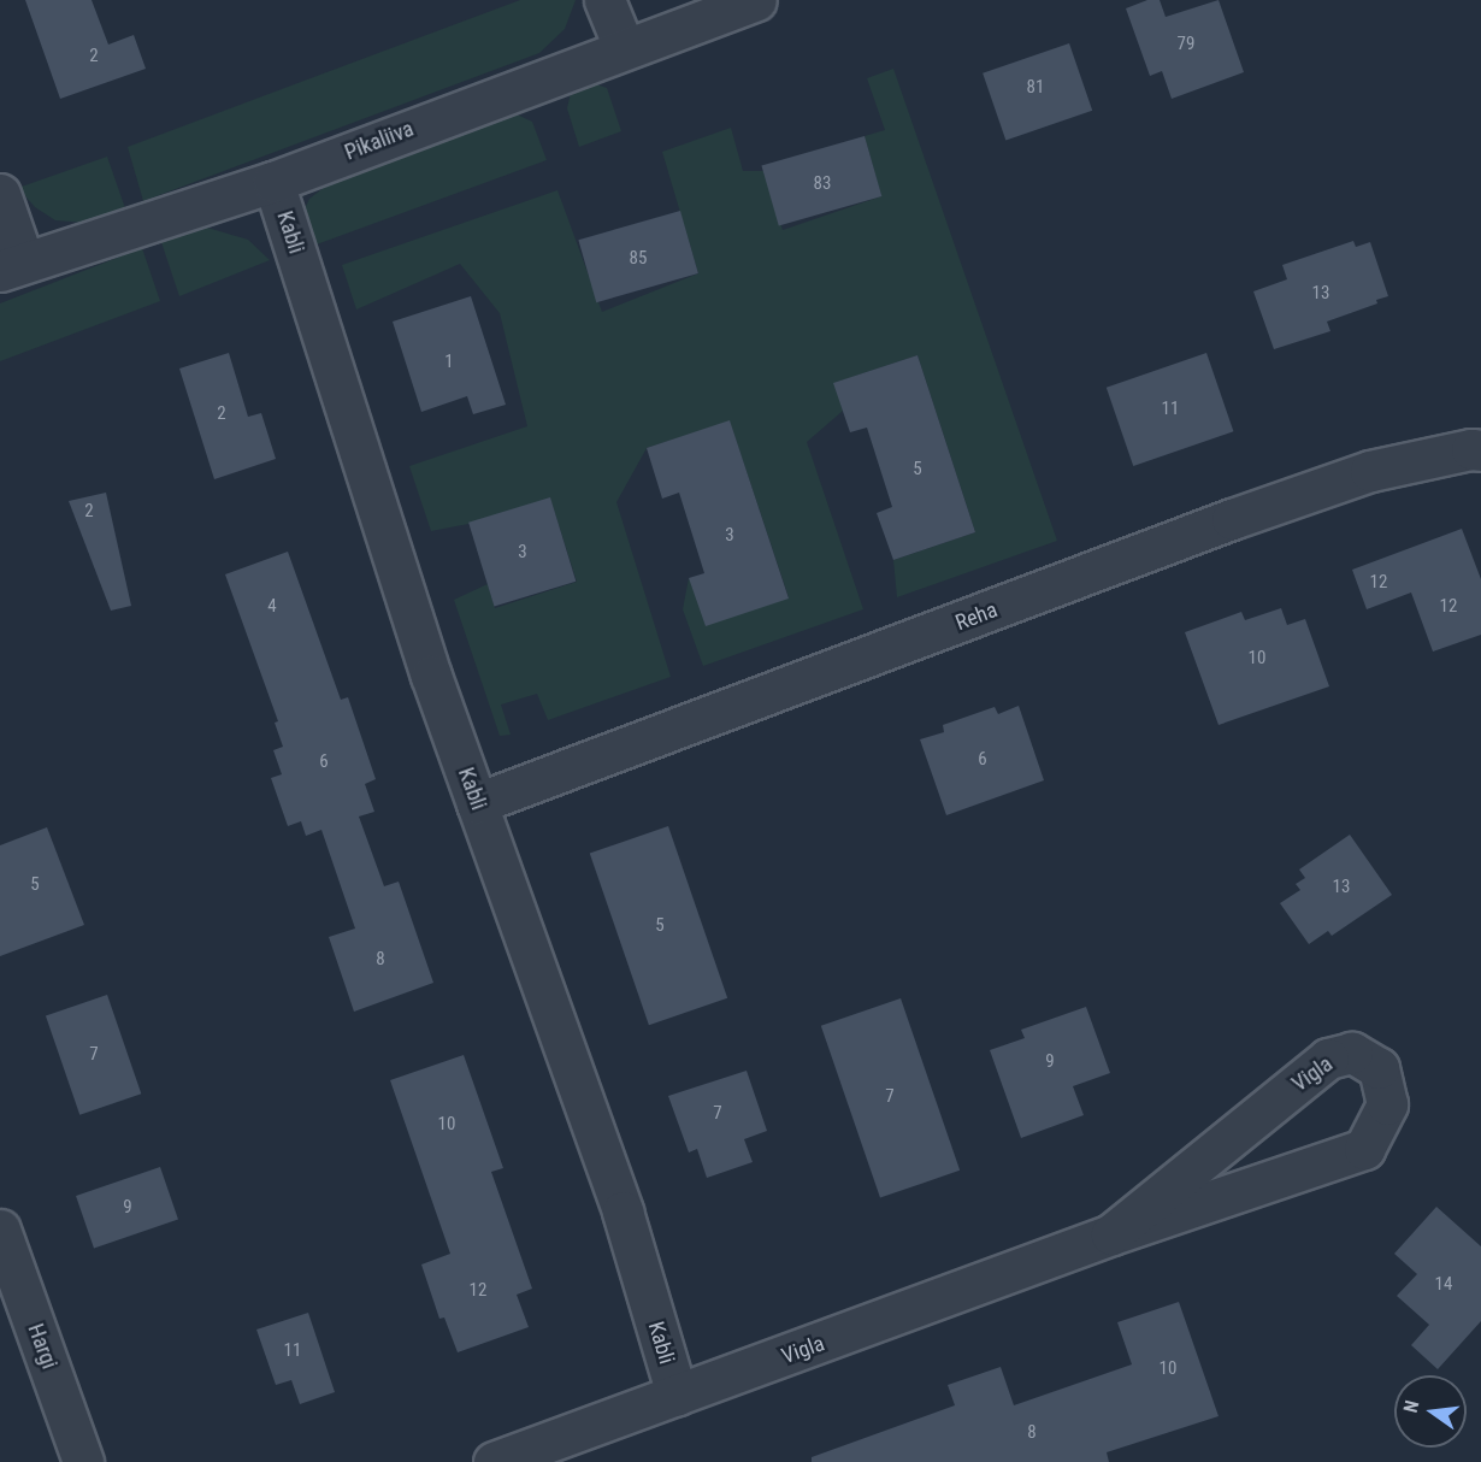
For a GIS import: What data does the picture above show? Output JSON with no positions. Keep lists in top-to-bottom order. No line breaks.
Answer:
{"streets":{"street":["Pikaliiva","Kabli","Reha","Vigla","Hargi"]},"crossings":[["Pikaliiva","Kabli"],["Kabli","Reha"],["Kabli","Vigla"]],"house_numbers":["79","2","81","83","85","13","1","11","2","5","2","3","3","12","4","12","10","6","6","5","13","5","8","7","9","7","7","10","9","14","12","11","10","8"],"north":"left"}
